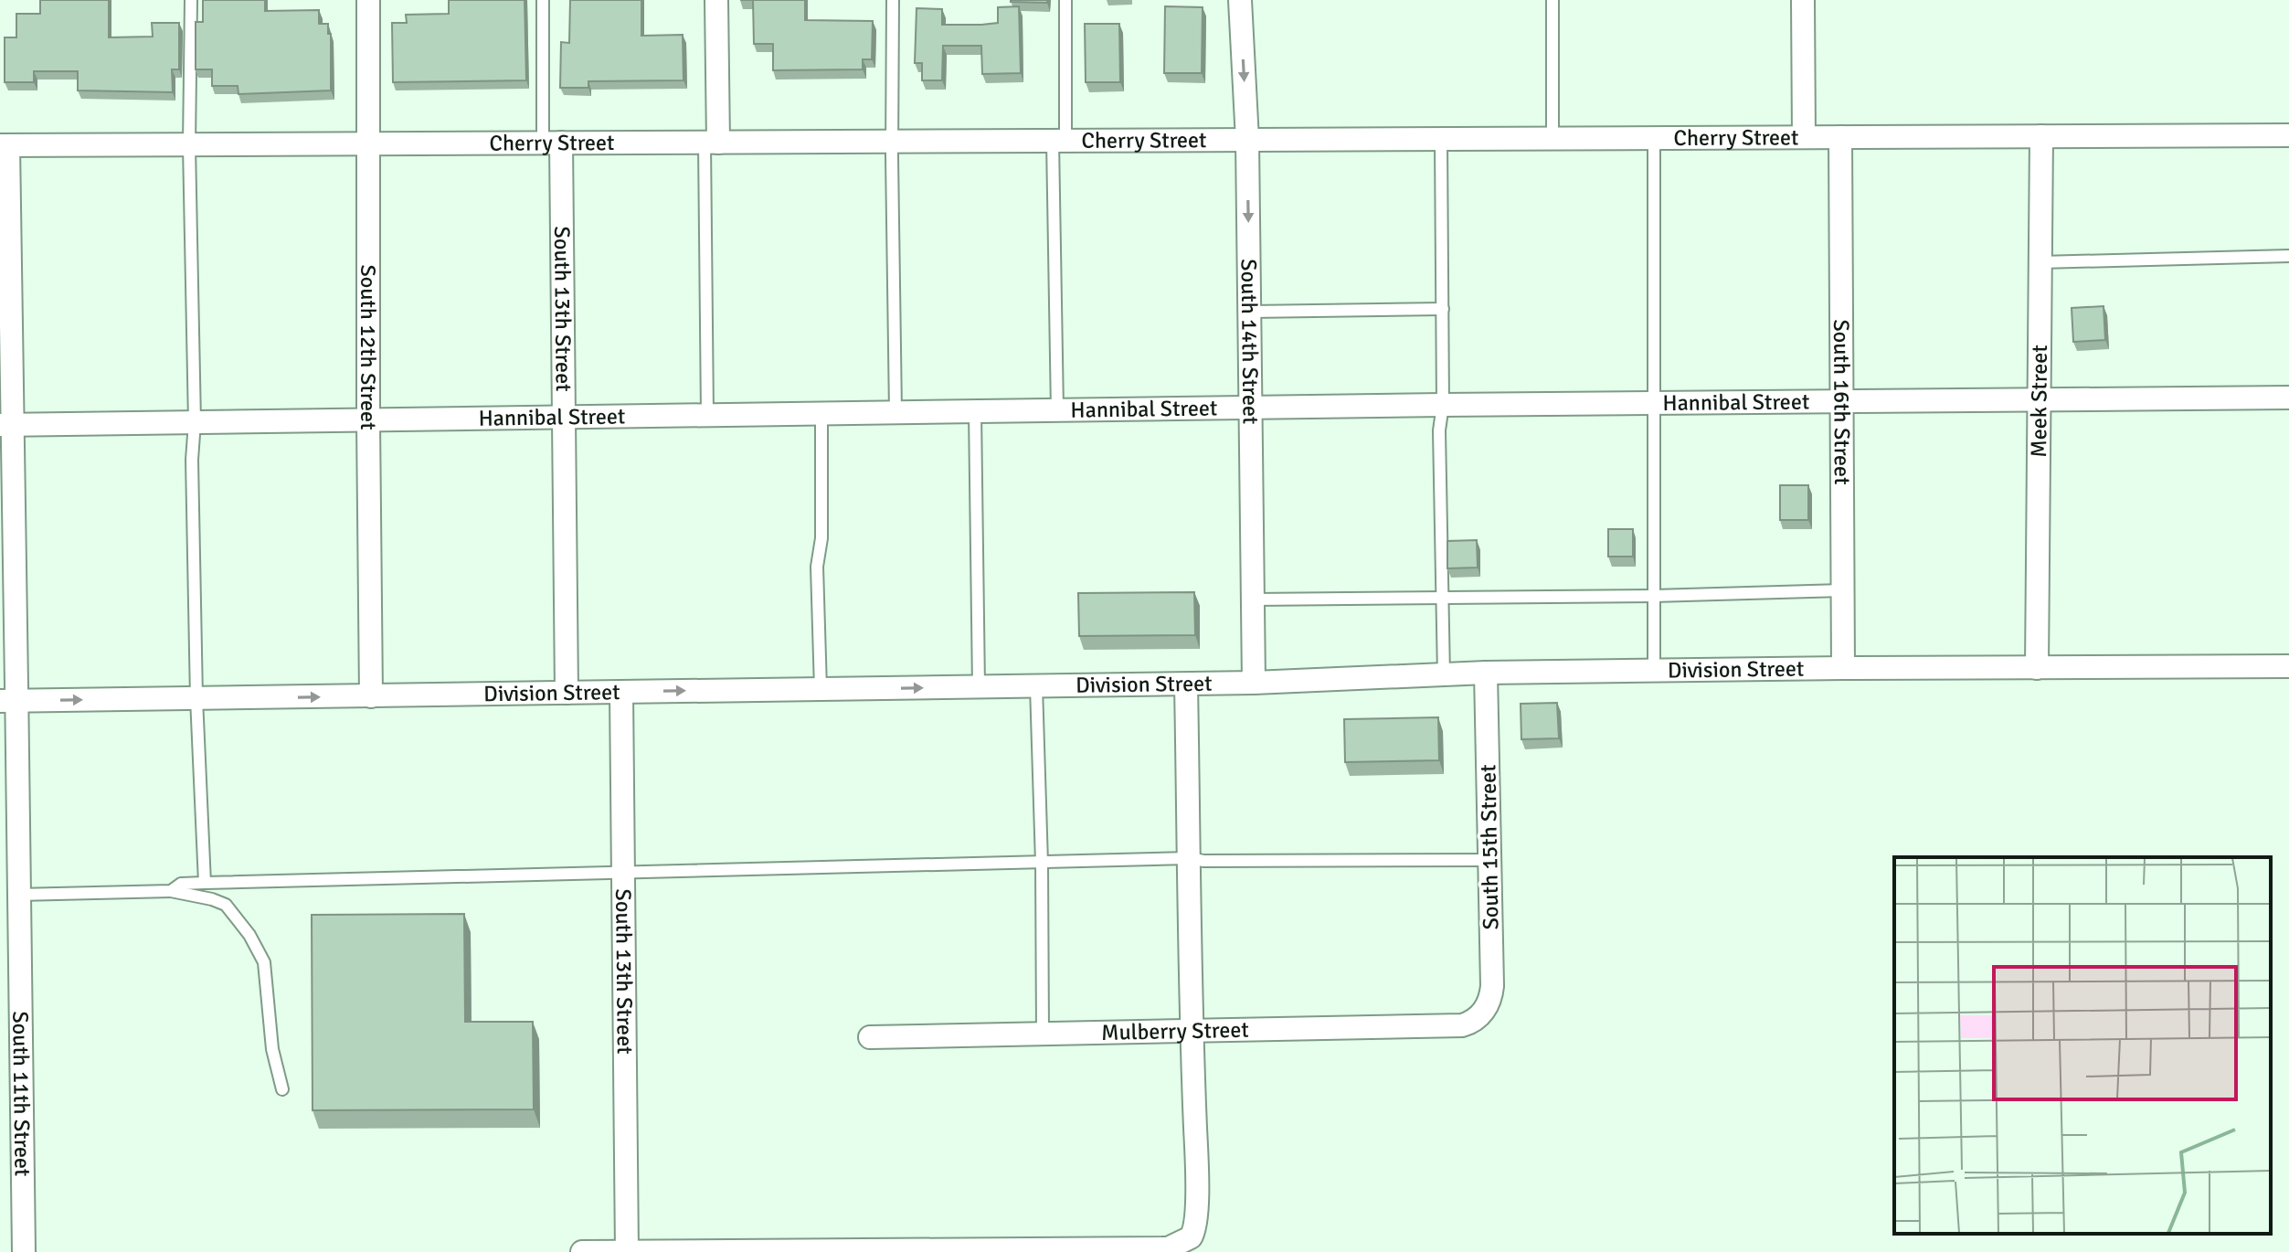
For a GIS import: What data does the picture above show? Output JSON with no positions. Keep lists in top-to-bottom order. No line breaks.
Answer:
{"streets":{"street":["Cherry Street","South 13th Street","South 14th Street","South 12th Street","Hannibal Street","Meek Street","South 16th Street","Division Street","South 15th Street","Mulberry Street","South 11th Street"]},"crossings":[["Cherry Street","South 13th Street"],["Cherry Street","South 14th Street"],["Cherry Street","South 12th Street"],["Cherry Street","Meek Street"],["Cherry Street","South 16th Street"],["Cherry Street","South 11th Street"],["South 13th Street","Hannibal Street"],["South 13th Street","Division Street"],["South 14th Street","Hannibal Street"],["South 14th Street","Division Street"],["South 12th Street","Hannibal Street"],["South 12th Street","Division Street"],["Hannibal Street","Meek Street"],["Hannibal Street","South 16th Street"],["Hannibal Street","South 11th Street"],["Meek Street","Division Street"],["South 16th Street","Division Street"],["Division Street","South 15th Street"],["Division Street","South 11th Street"],["South 15th Street","Mulberry Street"]],"one_way":["South 14th Street"]}
